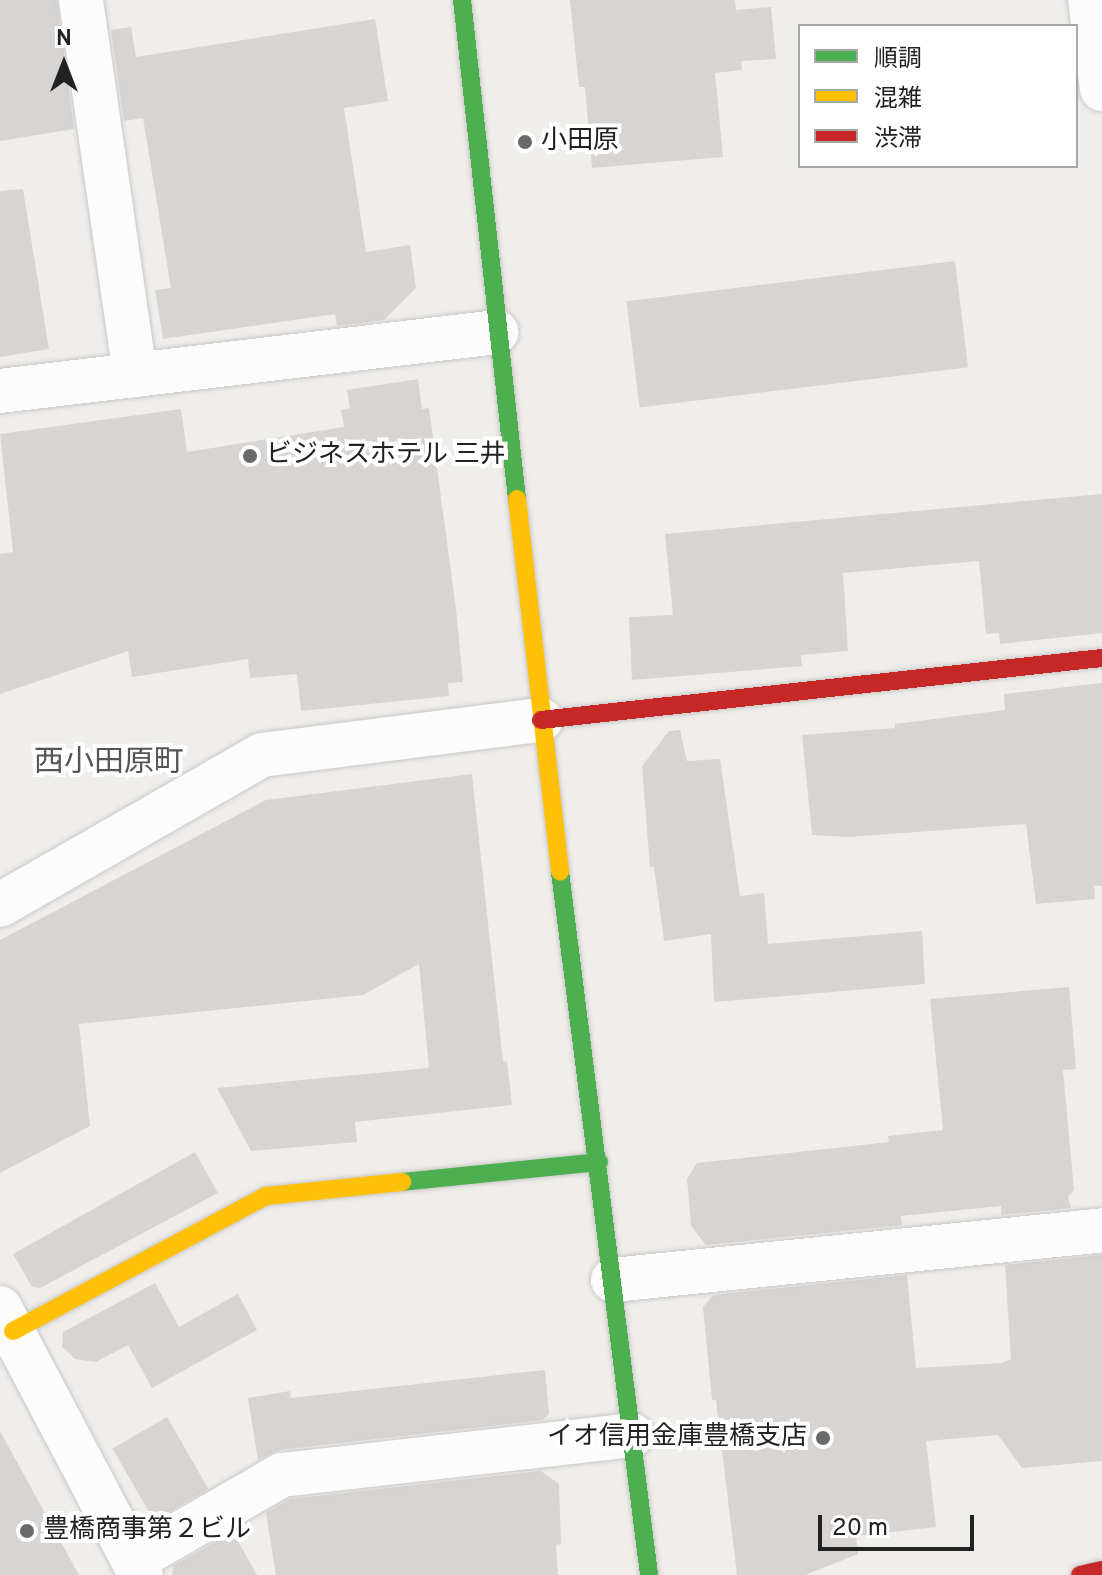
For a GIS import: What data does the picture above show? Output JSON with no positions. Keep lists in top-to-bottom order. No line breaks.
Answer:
{"districts":["西小田原町"],"places":["小田原","ビジネスホテル 三井","イオ信用金庫豊橋支店","豊橋商事第２ビル"],"legend":["順調","混雑","渋滞"],"scale_bar":"20 m","north":"top"}
